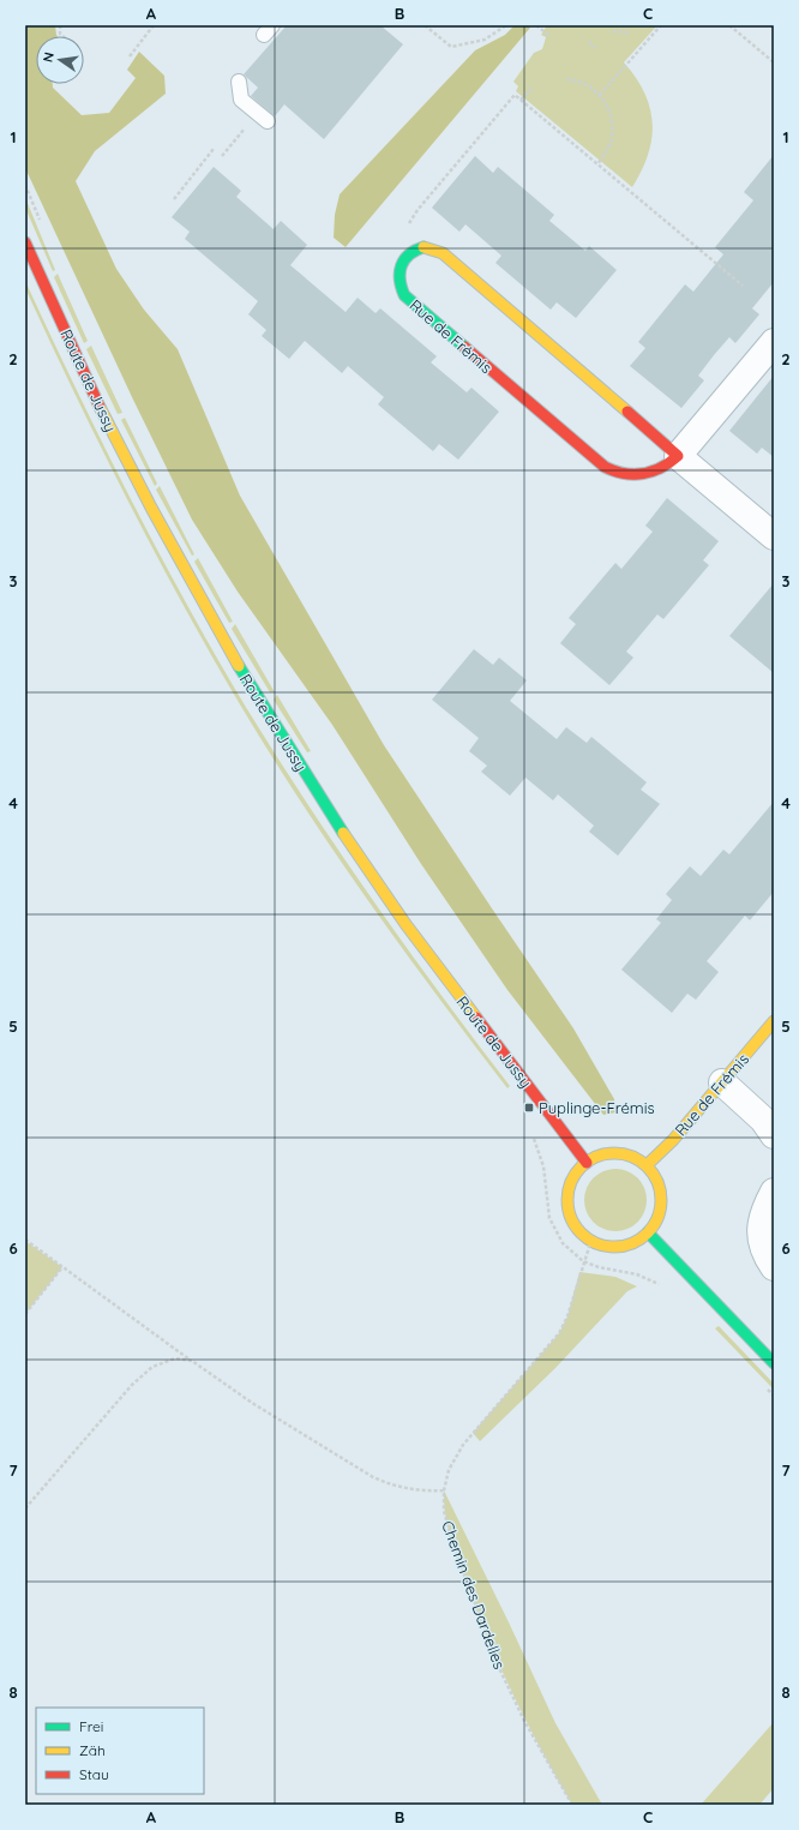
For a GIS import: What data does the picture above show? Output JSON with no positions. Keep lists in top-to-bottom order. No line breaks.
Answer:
{"streets":{"main road":["Rue de Frémis","Route de Jussy"],"path":["Chemin des Dardelles"]},"crossings":[["Rue de Frémis","Route de Jussy"],["Rue de Frémis","Chemin des Dardelles"],["Route de Jussy","Chemin des Dardelles"]],"places":{"transit":["Puplinge-Frémis"]},"legend":["Frei","Zäh","Stau"],"north":"left","grid":{"columns":["A","B","C"],"rows":["1","2","3","4","5","6","7","8"]}}
